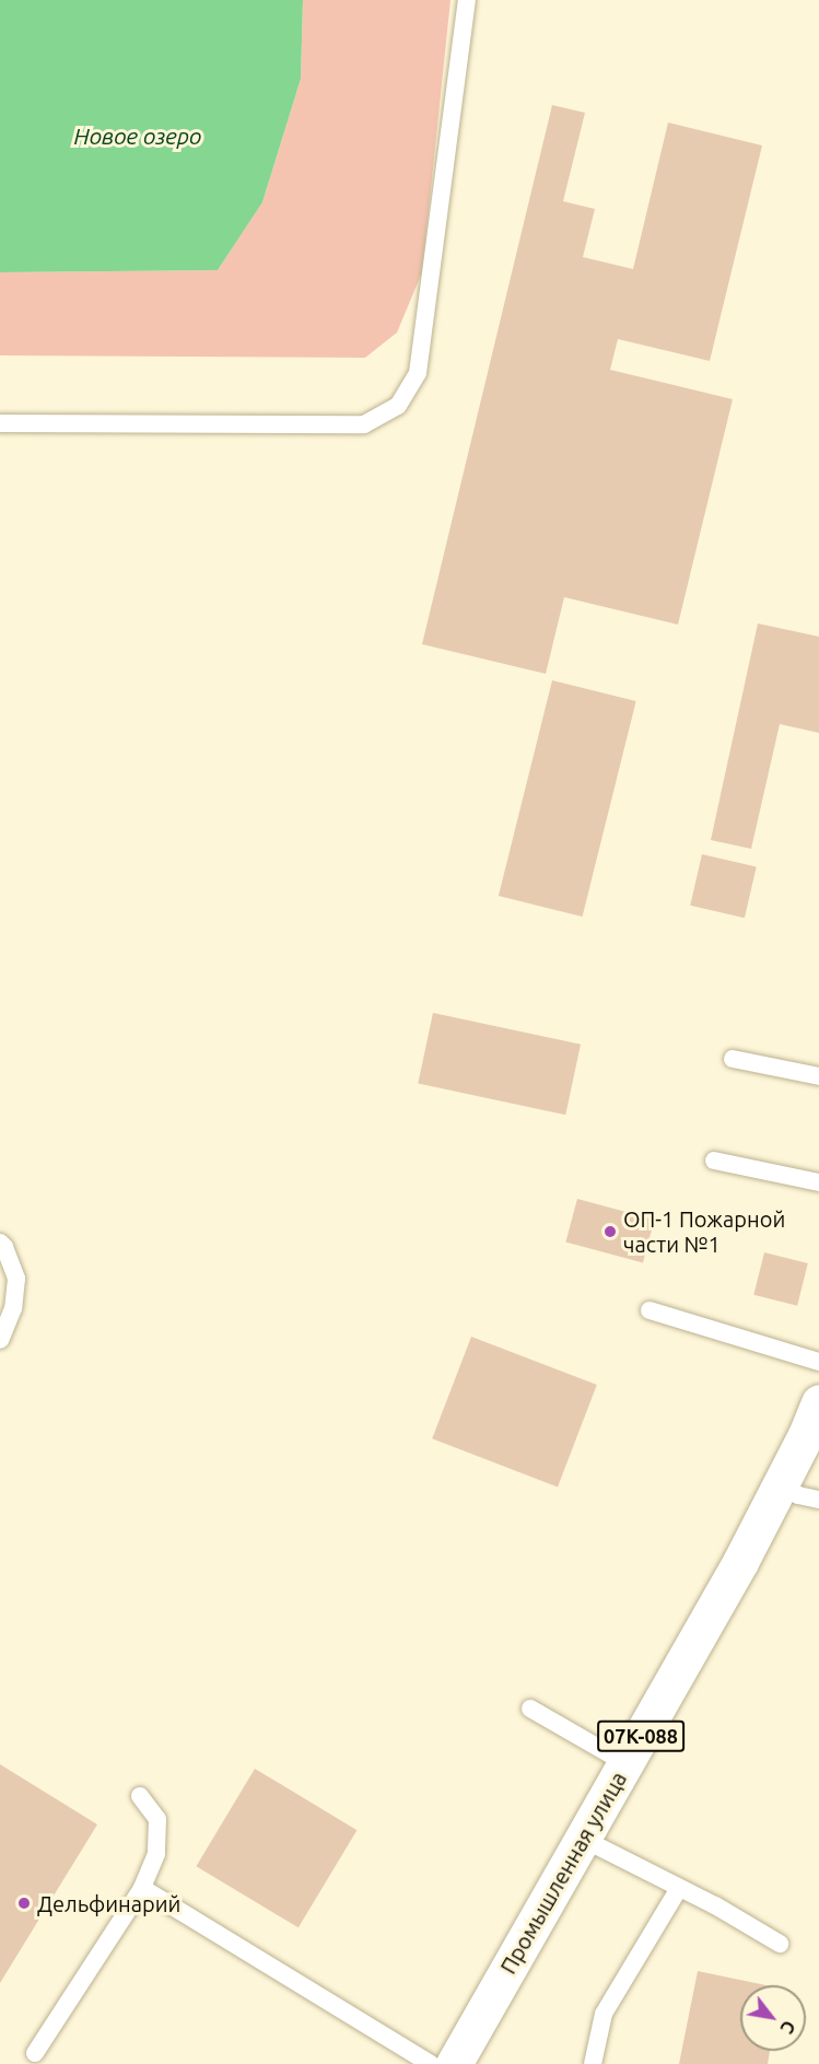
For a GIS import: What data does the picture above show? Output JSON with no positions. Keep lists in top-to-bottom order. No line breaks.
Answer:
{"streets":{"main road":["07К-088","Промышленная улица"]},"water":["Новое озеро"],"places":["ОП-1 Пожарной части №1","Дельфинарий"],"north":"bottom right"}
